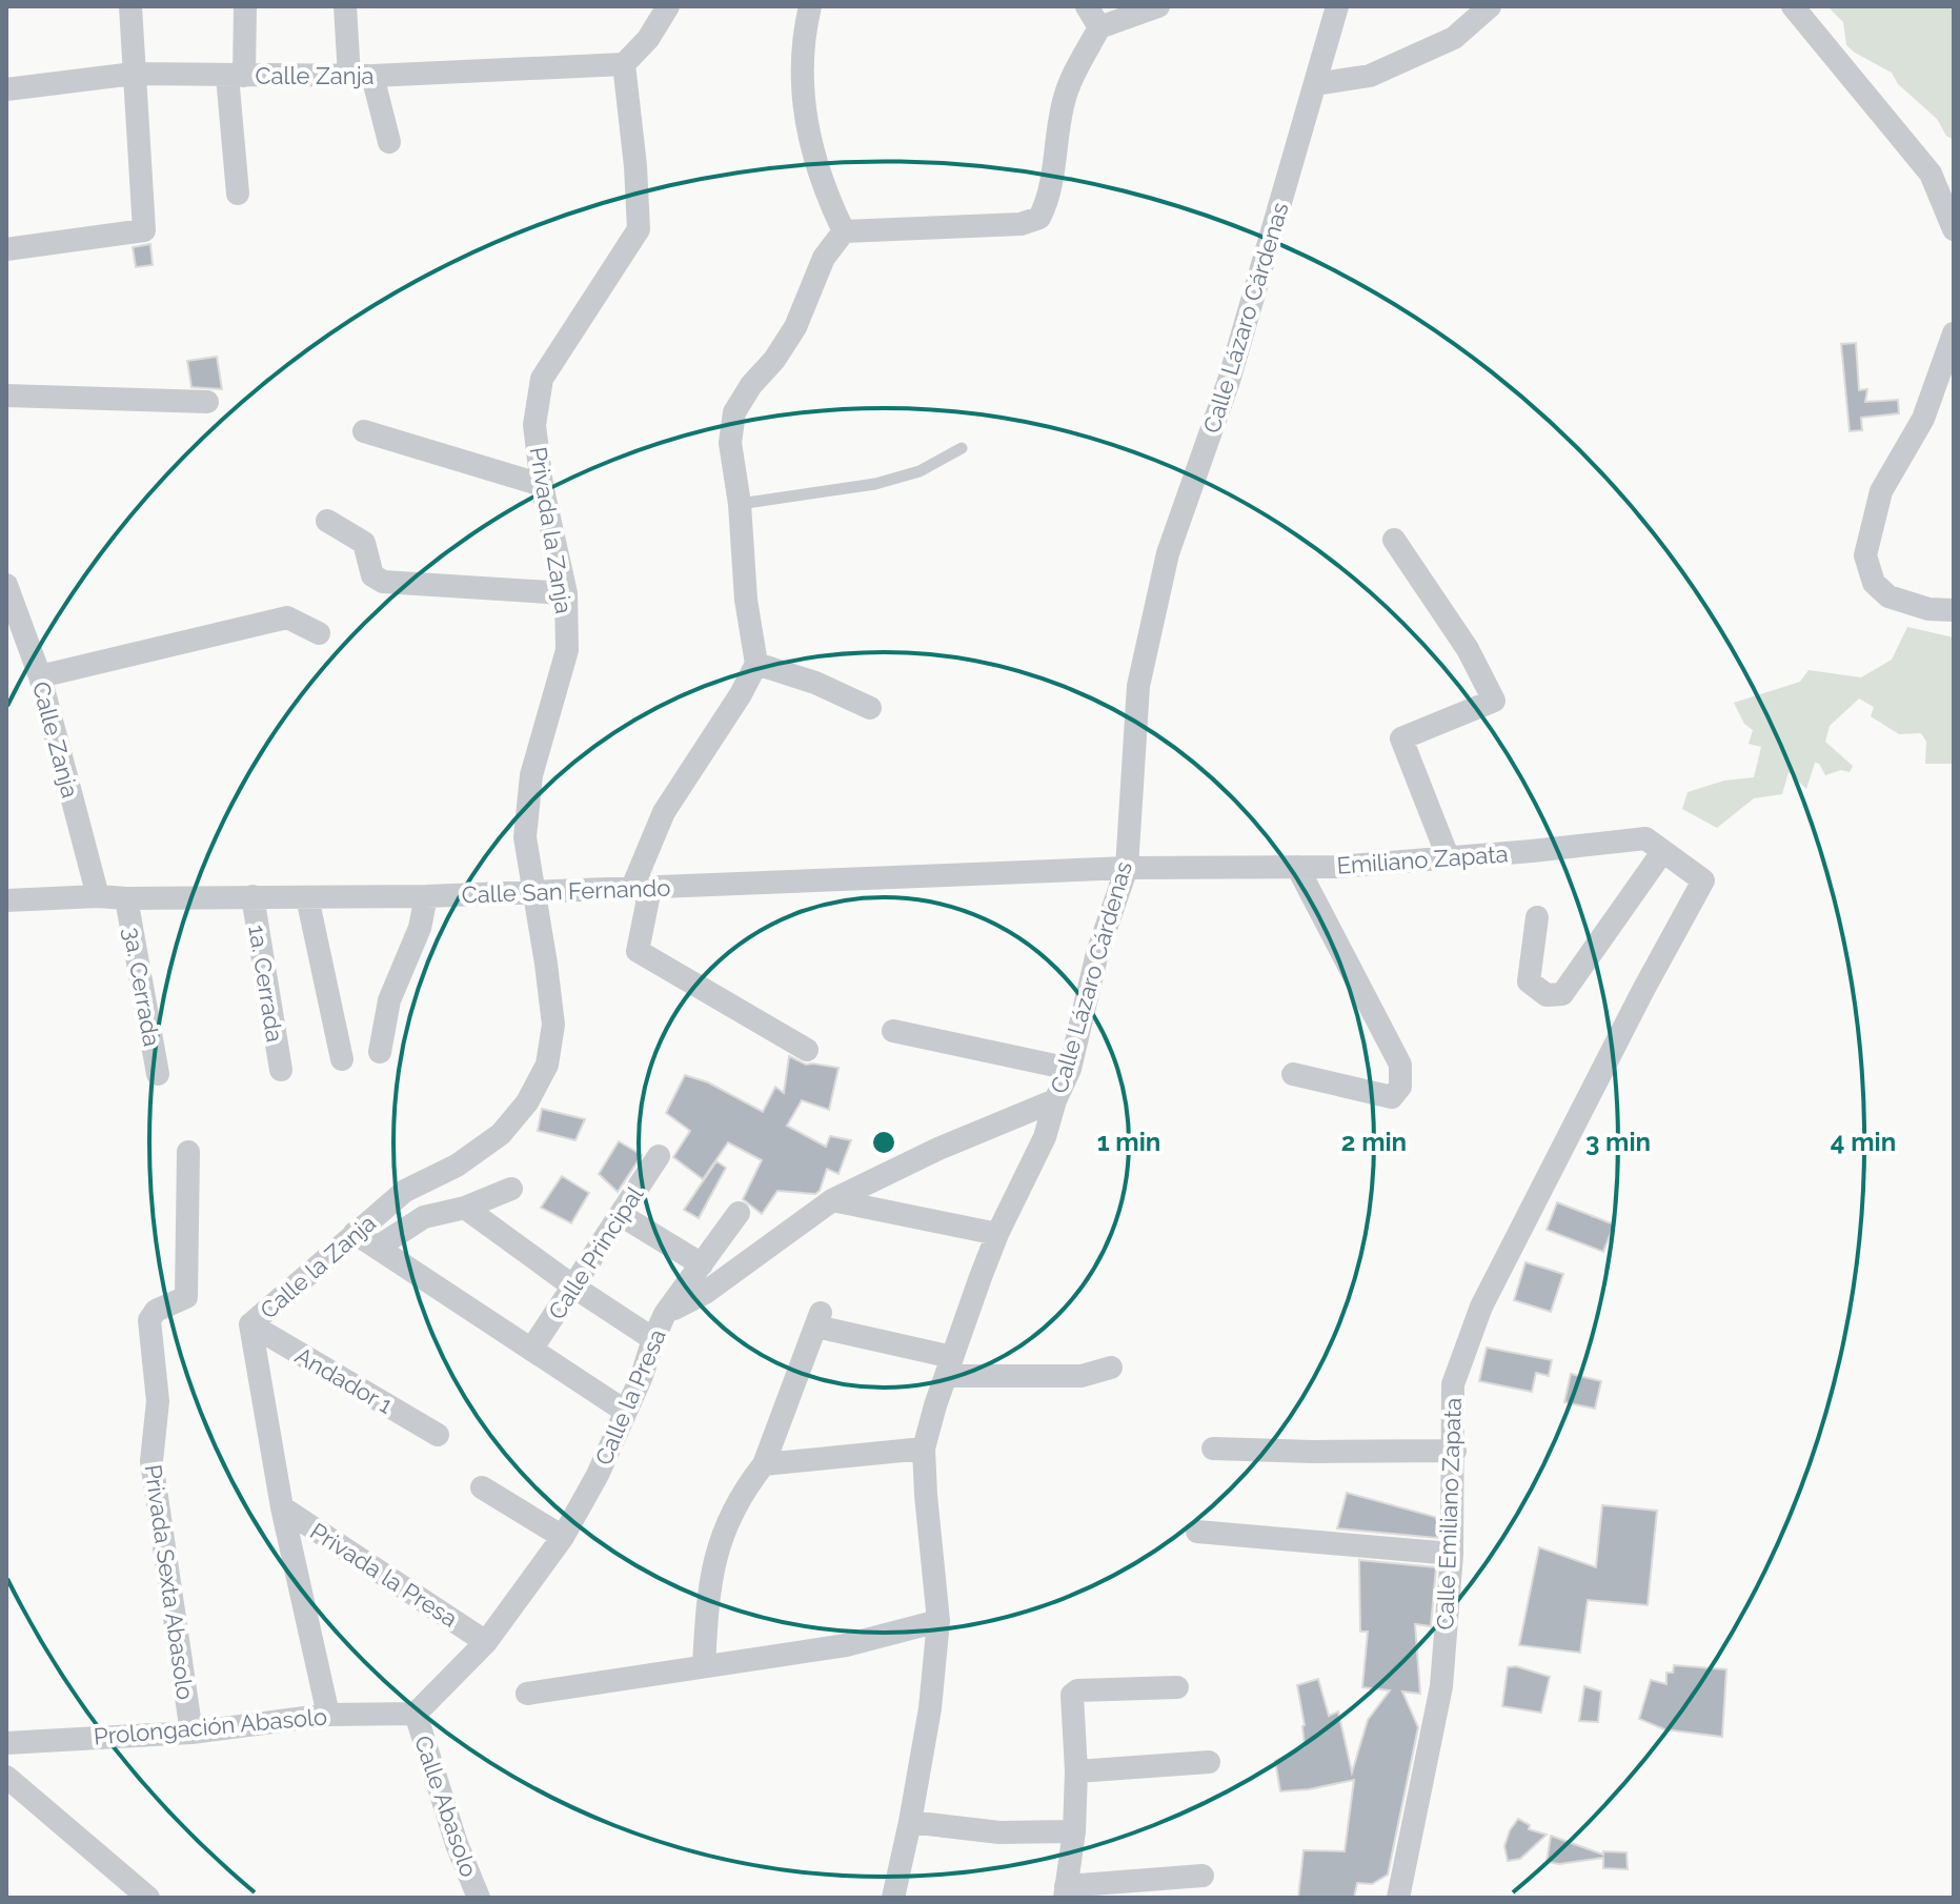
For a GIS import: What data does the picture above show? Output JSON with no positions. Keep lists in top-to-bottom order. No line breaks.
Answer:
{"streets":{"street":["Calle Zanja","Calle Lázaro Cárdenas","Privada la Zanja","Emiliano Zapata","Calle San Fernando","1a. Cerrada","3a. Cerrada","Calle Principal","Calle la Zanja","Andador 1","Calle la Presa","Calle Emiliano Zapata","Privada la Presa","Privada Sexta Abasolo","Prolongación Abasolo","Calle Abasolo"]},"crossings":[["Calle Zanja","Privada la Zanja"],["Calle Zanja","Calle San Fernando"],["Calle Lázaro Cárdenas","Emiliano Zapata"],["Calle Lázaro Cárdenas","Calle San Fernando"],["Calle Lázaro Cárdenas","Calle la Presa"],["Privada la Zanja","Calle San Fernando"],["Privada la Zanja","Calle la Zanja"],["Emiliano Zapata","Calle San Fernando"],["Emiliano Zapata","Calle Emiliano Zapata"],["Calle San Fernando","1a. Cerrada"],["Calle San Fernando","3a. Cerrada"],["Calle San Fernando","Calle la Zanja"],["Calle la Zanja","Andador 1"],["Calle la Zanja","Privada la Presa"],["Calle la Zanja","Prolongación Abasolo"],["Calle la Presa","Privada la Presa"],["Calle la Presa","Prolongación Abasolo"],["Calle la Presa","Calle Abasolo"],["Privada Sexta Abasolo","Prolongación Abasolo"],["Prolongación Abasolo","Calle Abasolo"]],"rings":["1 min","2 min","3 min","4 min"]}
